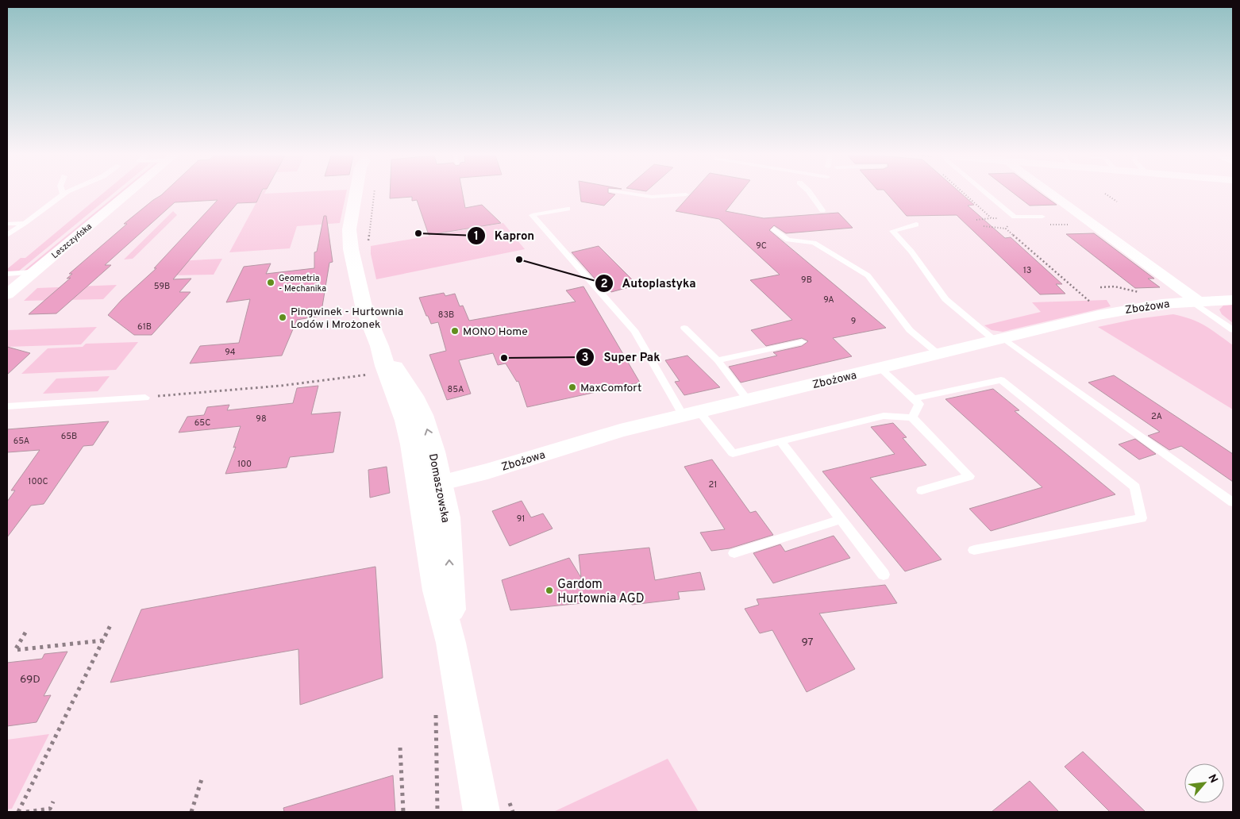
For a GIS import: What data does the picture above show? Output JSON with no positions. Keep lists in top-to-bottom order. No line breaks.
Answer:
{"streets":{"street":["Leszczyńska","Zbożowa","Domaszowska"]},"crossings":[["Zbożowa","Domaszowska"]],"places":["Kapron","Autoplastyka","Geometria - Mechanika","Pingwinek - Hurtownia Lodów i Mrożonek","MONO Home","Super Pak","MaxComfort","Gardom Hurtownia AGD"],"house_numbers":["9C","13","9B","59B","9A","83B","9","61B","94","85A","2A","98","65C","65B","65A","100","100C","21","91","97","69D"],"north":"top right"}
